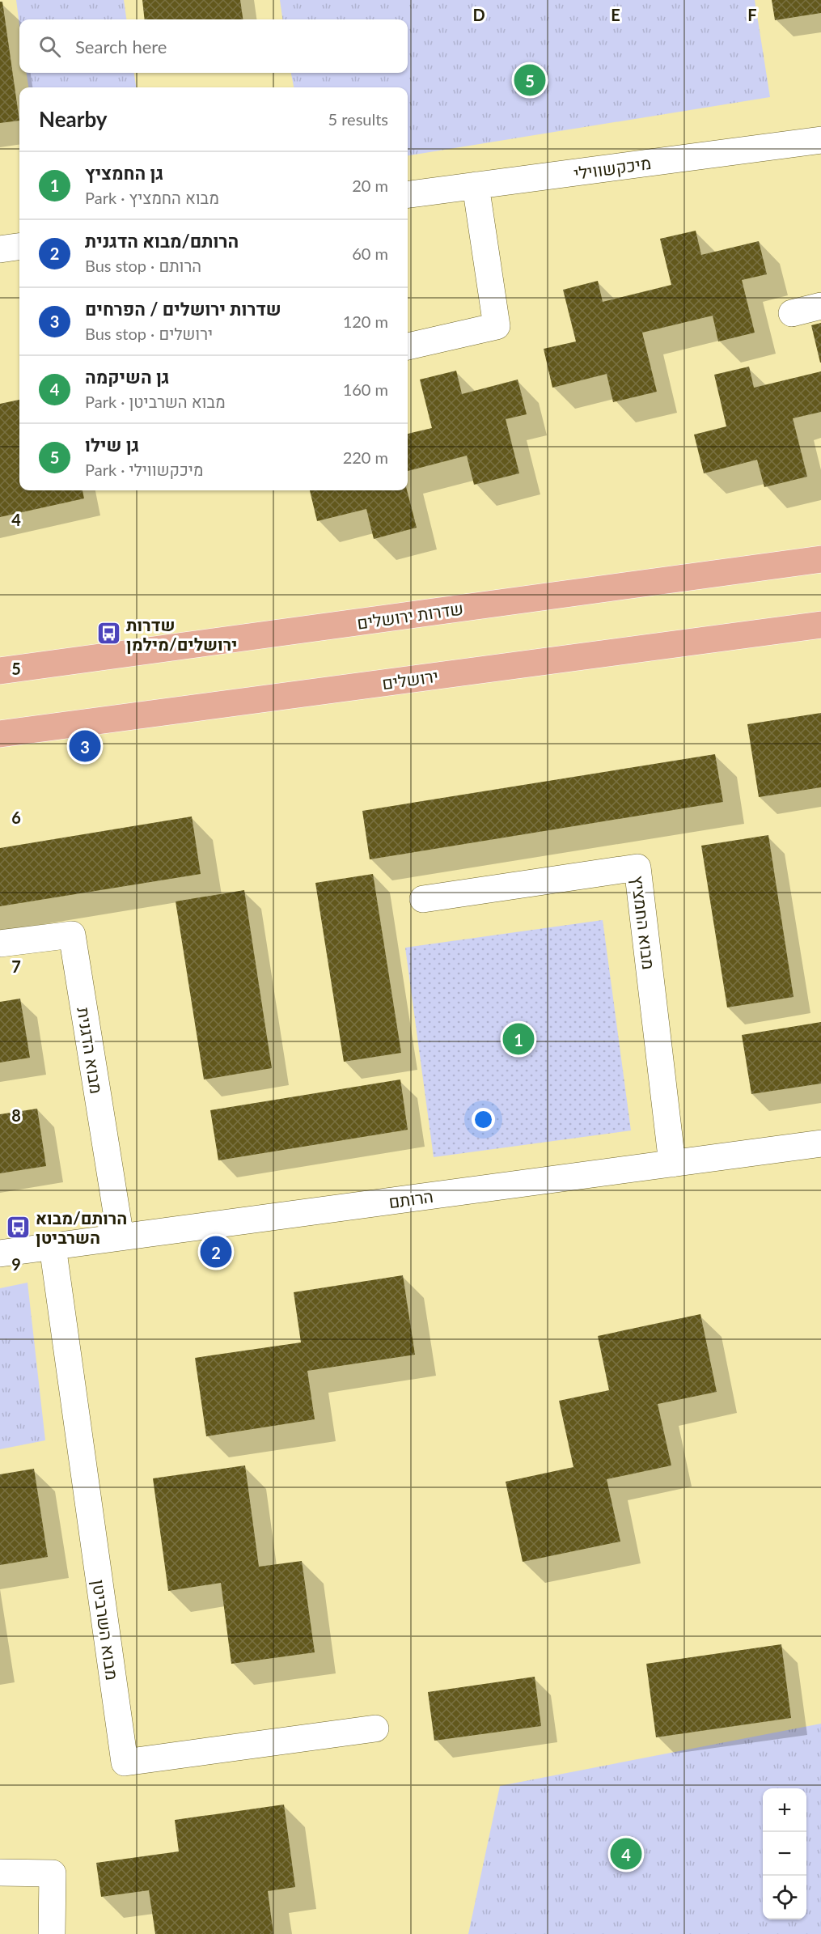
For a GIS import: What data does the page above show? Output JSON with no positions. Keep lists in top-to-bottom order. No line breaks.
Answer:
{"streets":{"main road":["שדרות ירושלים","ירושלים"],"street":["מיכקשווילי","מבוא החמציץ","מבוא הדגנית","הרותם","מבוא השרביטן"]},"crossings":[["מבוא החמציץ","הרותם"],["מבוא הדגנית","הרותם"],["הרותם","מבוא השרביטן"]],"places":{"bus stop":["שדרות ירושלים/מילמן","הרותם/מבוא השרביטן"]},"page":{"search":"Search here","pins":["5","3","1","2","4"],"heading":["Nearby","5 results"],"list":[{"mark":"1","name":"גן החמציץ","note":"Park · מבוא החמציץ","value":"20 m"},{"mark":"2","name":"הרותם/מבוא הדגנית","note":"Bus stop · הרותם","value":"60 m"},{"mark":"3","name":"שדרות ירושלים / הפרחים","note":"Bus stop · ירושלים","value":"120 m"},{"mark":"4","name":"גן השיקמה","note":"Park · מבוא השרביטן","value":"160 m"},{"mark":"5","name":"גן שילו","note":"Park · מיכקשווילי","value":"220 m"}],"map_buttons":["+","−"]},"grid":{"columns":["D","E","F"],"rows":["4","5","6","7","8","9"]}}
